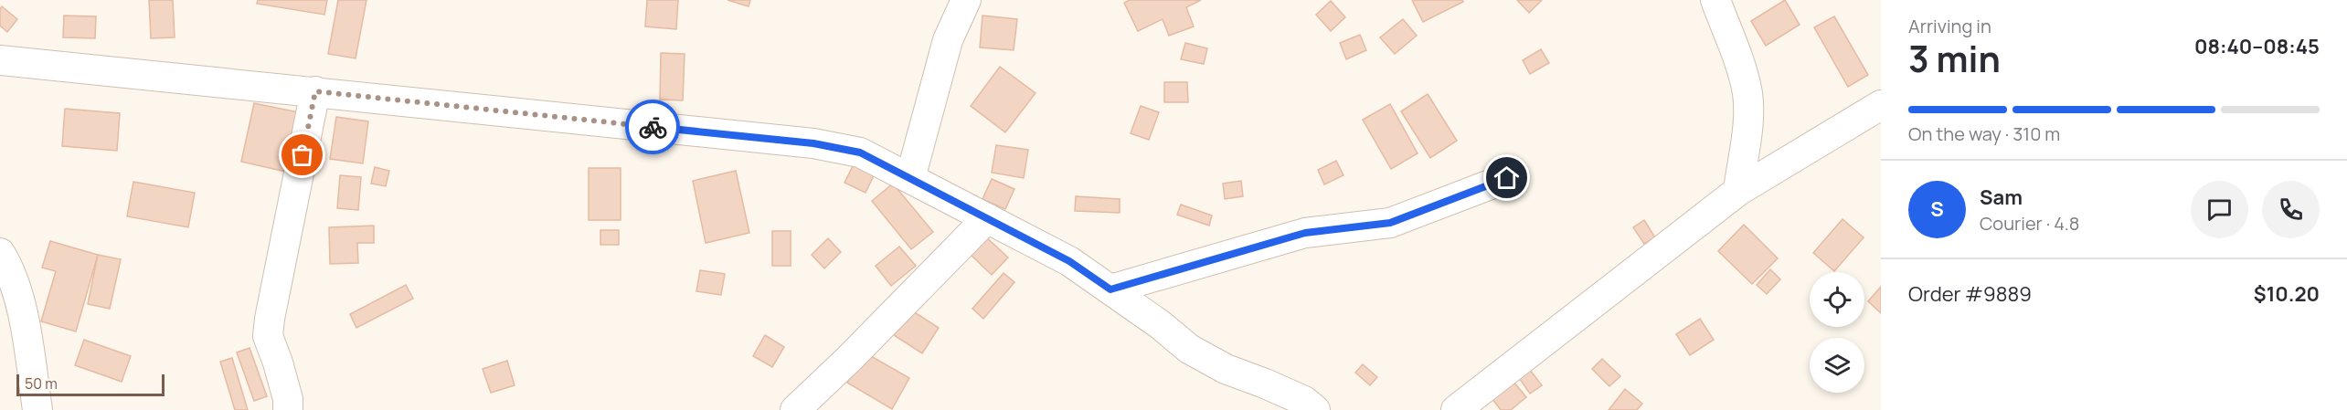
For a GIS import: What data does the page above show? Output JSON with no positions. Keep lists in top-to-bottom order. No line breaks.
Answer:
{"scale_bar":"50 m","page":{"heading":["3 min","Arriving in","08:40–08:45"],"panel":["Sam","Courier · 4.8","Order #9889","$10.20"],"bar":"On the way · 310 m","round":"S","scale":"50 m"}}
